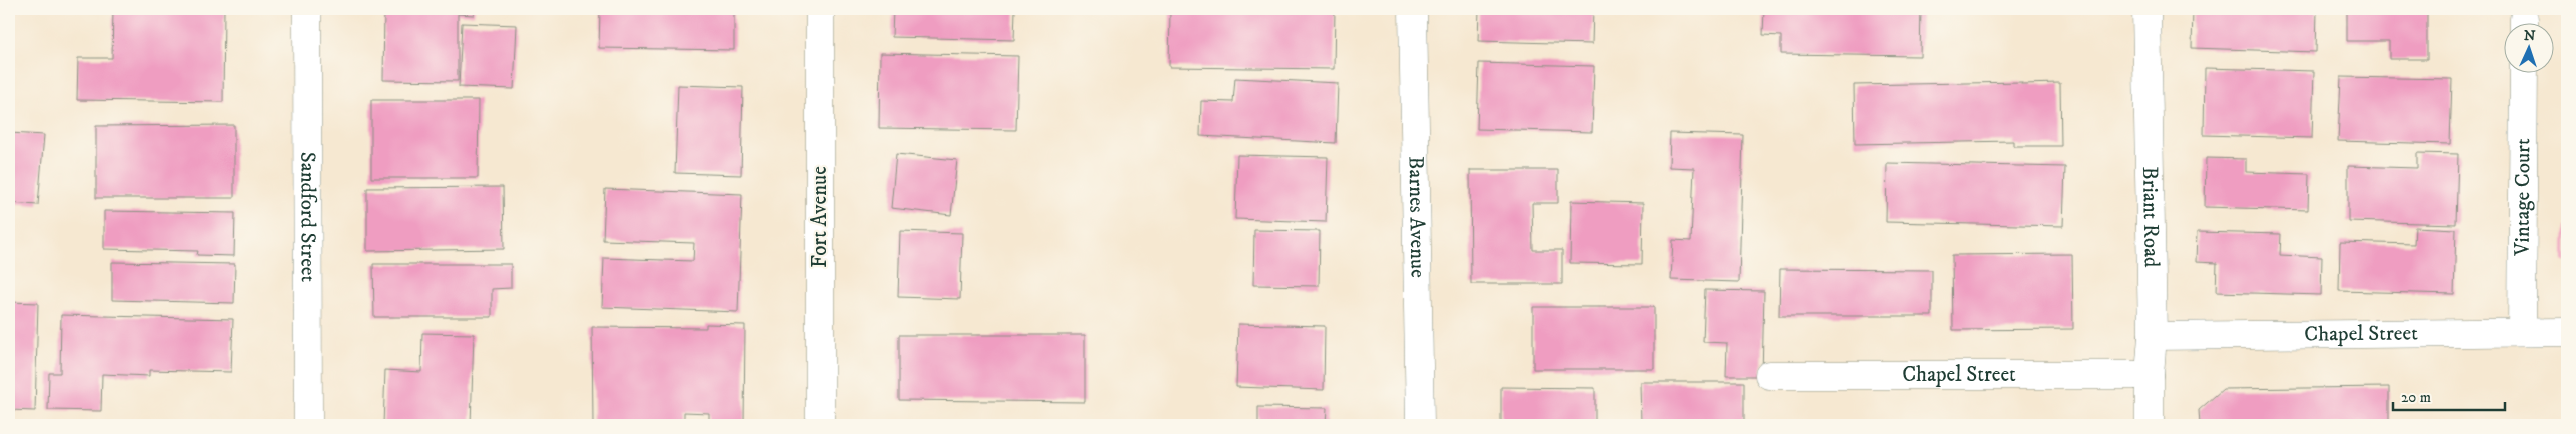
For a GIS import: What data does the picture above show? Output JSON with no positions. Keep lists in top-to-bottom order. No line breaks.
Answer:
{"streets":{"street":["Vintage Court","Sandford Street","Fort Avenue","Barnes Avenue","Briant Road","Chapel Street"]},"crossings":[["Vintage Court","Chapel Street"],["Briant Road","Chapel Street"]],"scale_bar":"20 m","north":"top"}
